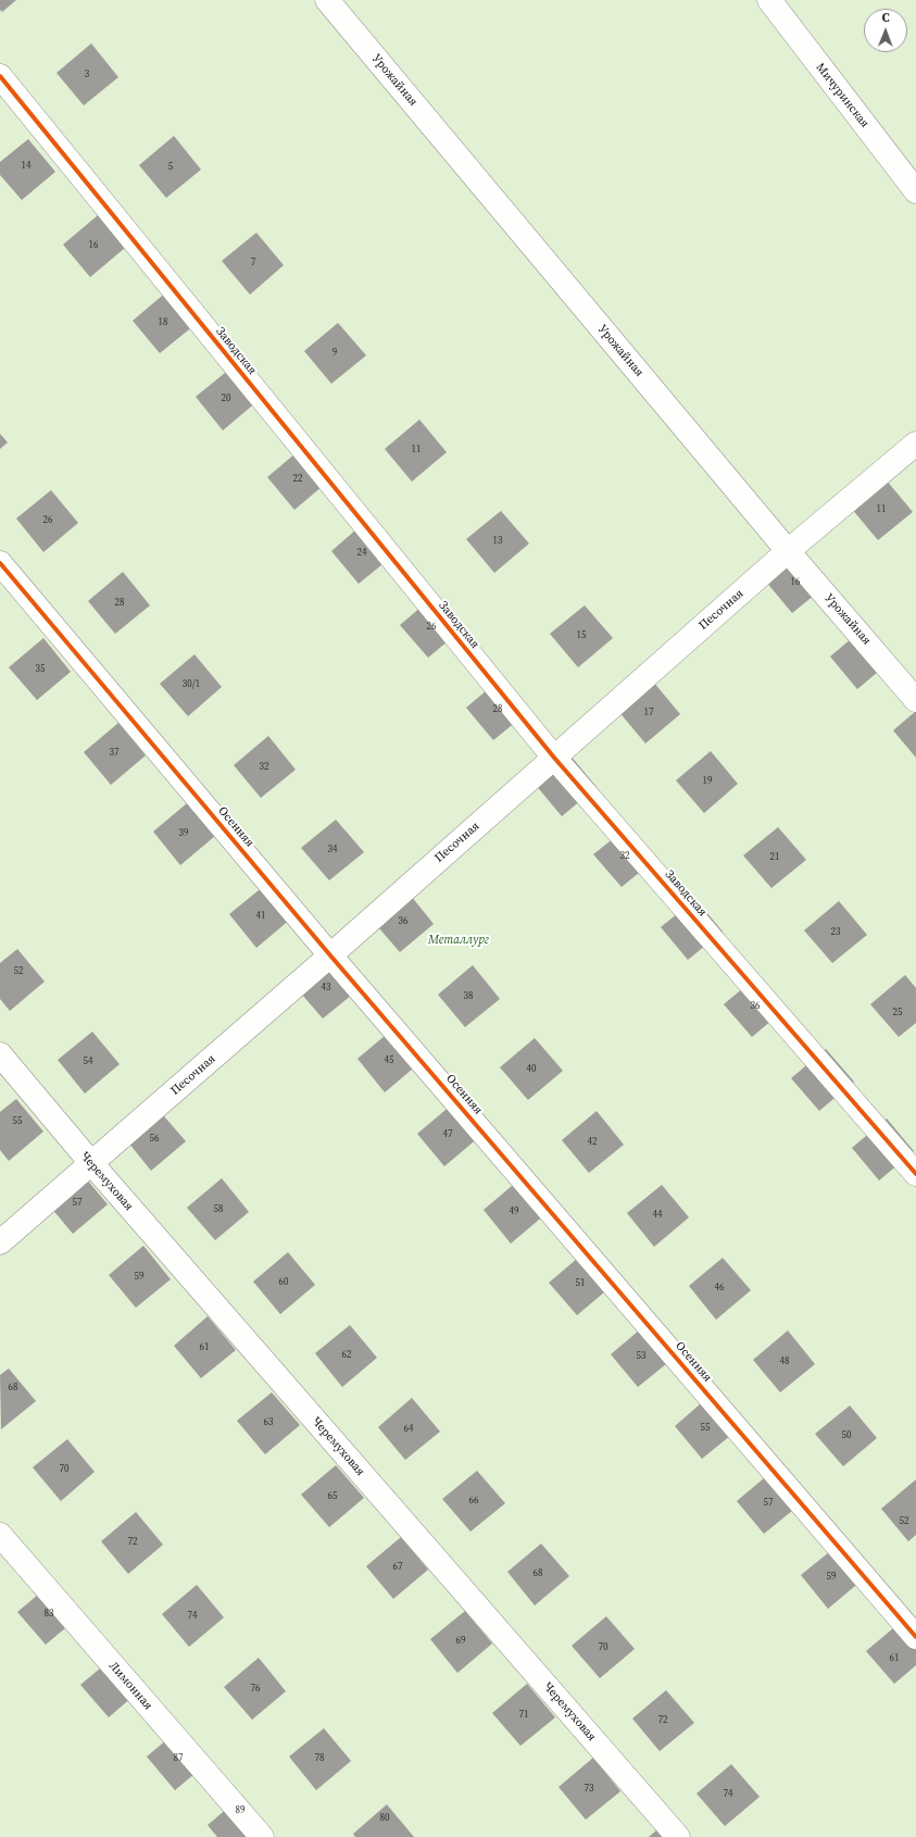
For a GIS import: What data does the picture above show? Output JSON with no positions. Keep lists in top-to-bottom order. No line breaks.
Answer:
{"streets":{"street":["Урожайная","Мичуринская","Заводская","Песочная","Осенняя","Черемуховая","Лимонная"]},"crossings":[["Урожайная","Песочная"],["Заводская","Песочная"],["Песочная","Осенняя"],["Песочная","Черемуховая"]],"parks":["Металлург"],"house_numbers":["3","14","5","16","7","18","9","20","11","22","11","26","13","24","16","28","26","15","35","30/1","28","17","37","32","19","39","34","32","21","41","36","23","52","43","38","36","25","45","54","40","55","47","56","42","57","58","49","44","59","60","51","46","61","62","53","48","68","63","55","64","50","70","65","66","57","52","72","67","68","59","83","74","69","70","61","76","71","72","87","78","73","74","89","80"],"north":"top"}
